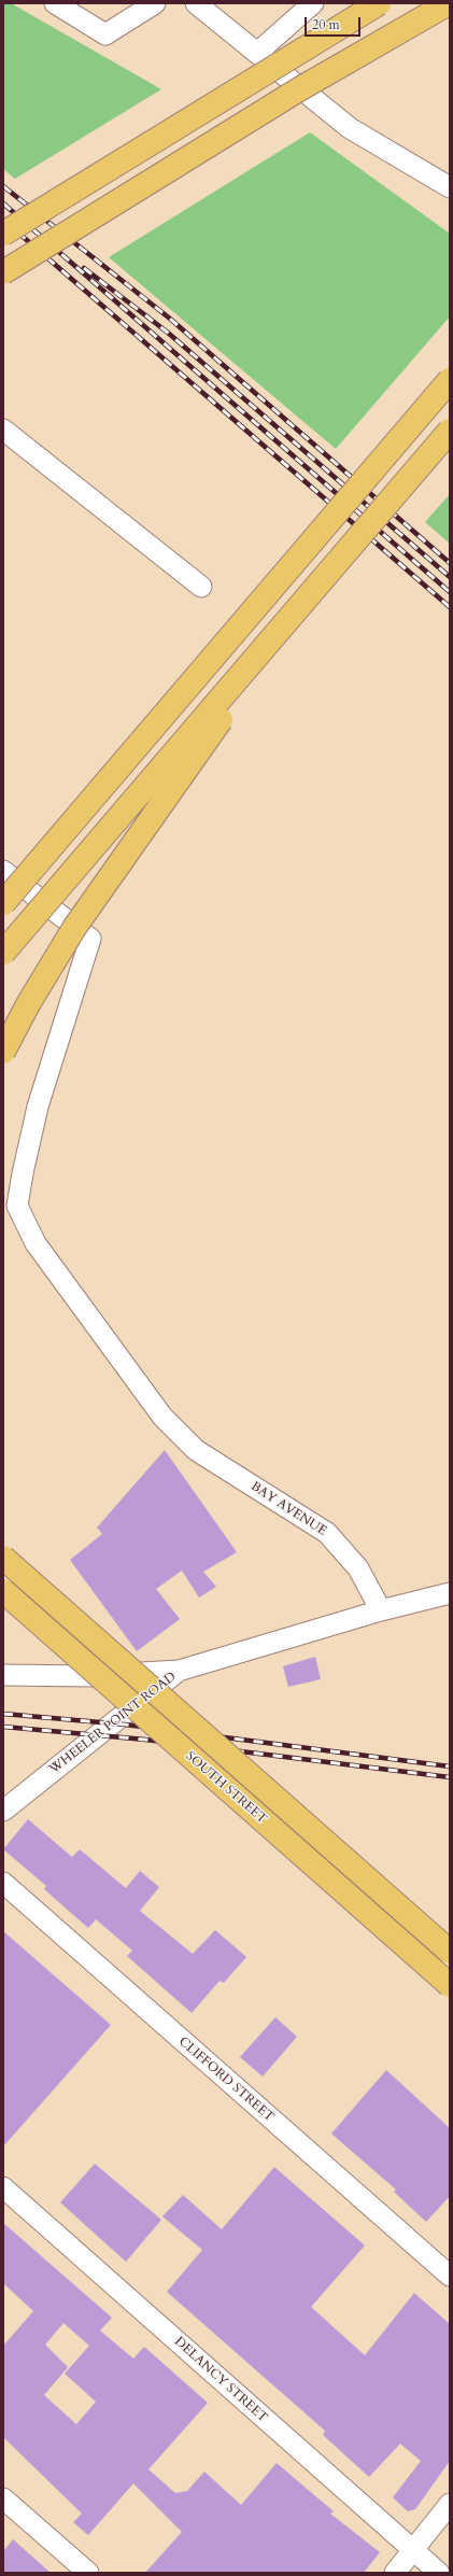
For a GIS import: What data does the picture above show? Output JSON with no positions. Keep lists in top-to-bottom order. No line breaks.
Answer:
{"streets":{"main road":["SOUTH STREET"],"street":["BAY AVENUE","WHEELER POINT ROAD","CLIFFORD STREET","DELANCY STREET"]},"crossings":[["BAY AVENUE","WHEELER POINT ROAD"]],"scale_bar":"20 m"}
